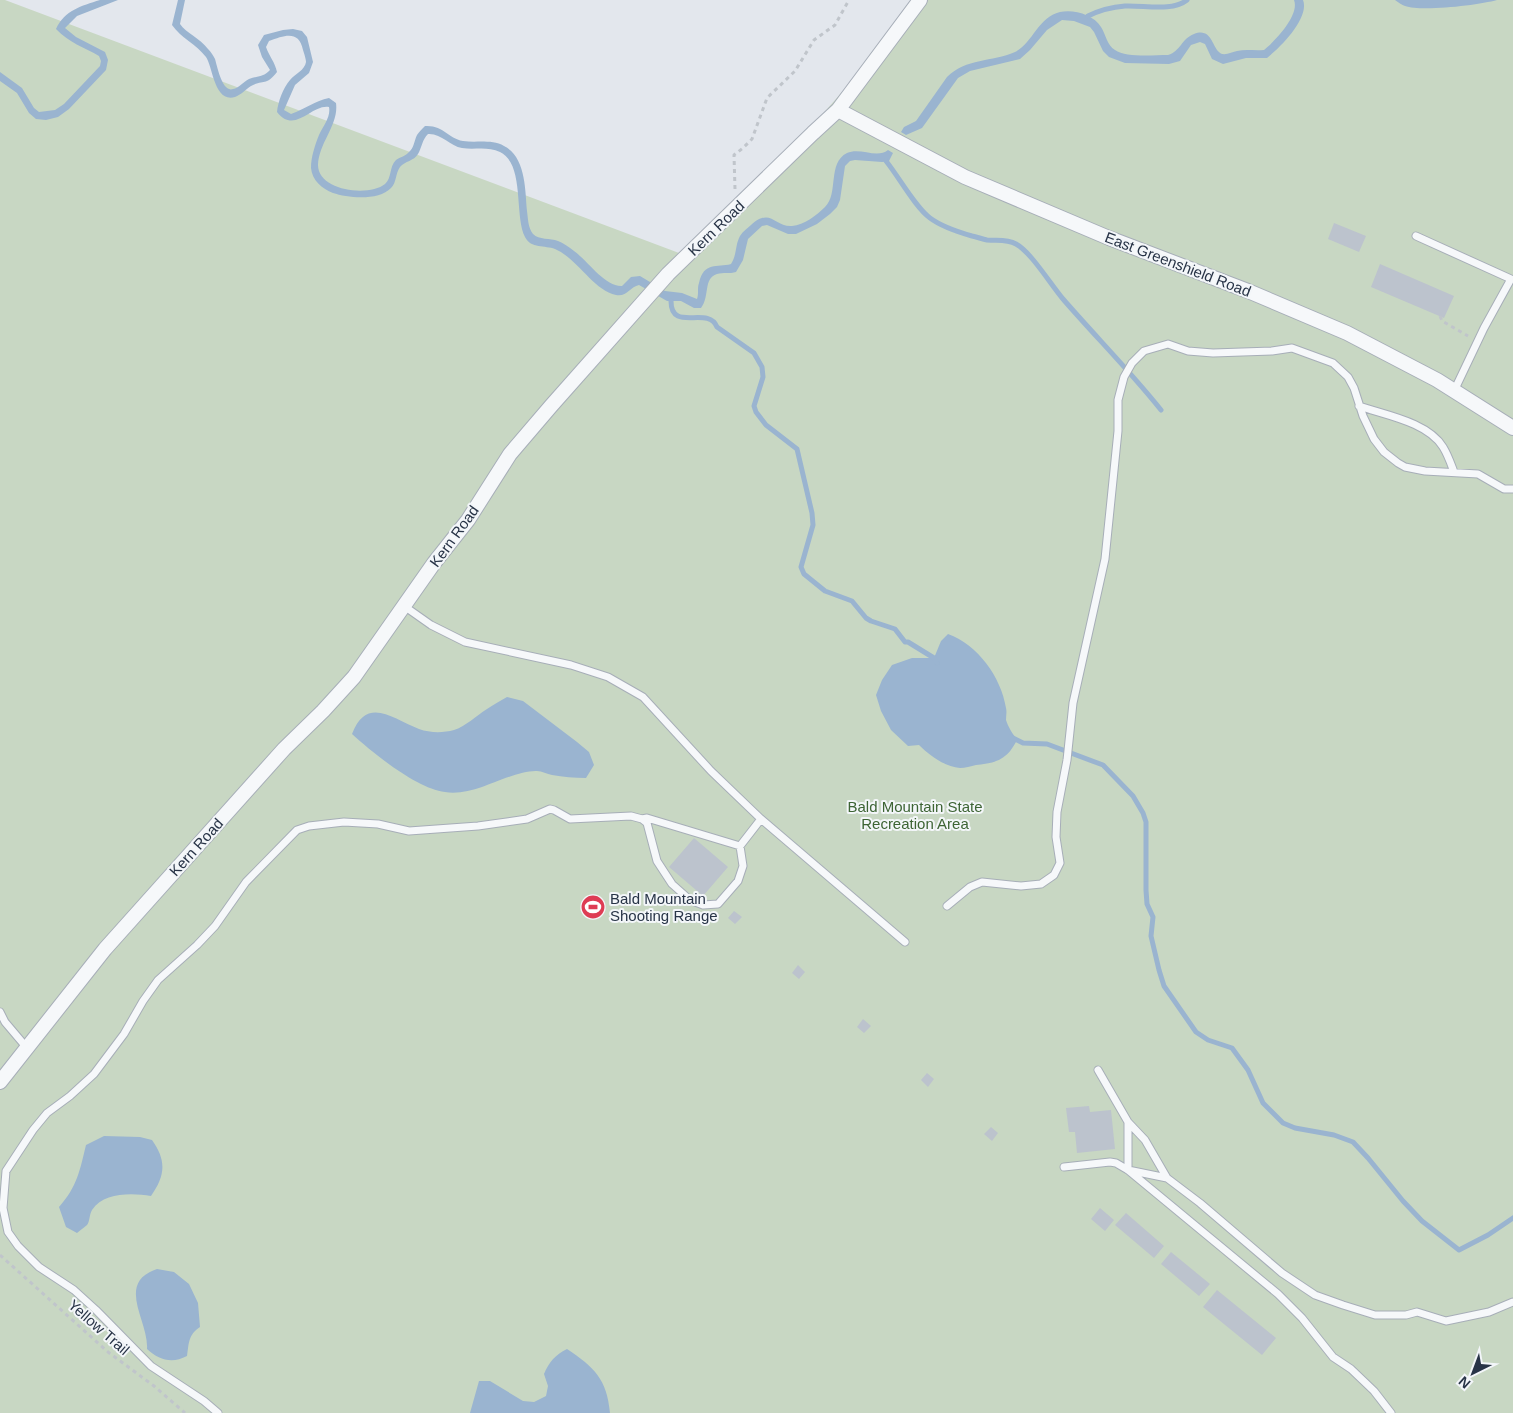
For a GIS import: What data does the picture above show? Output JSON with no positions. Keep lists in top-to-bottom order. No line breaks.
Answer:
{"streets":{"street":["Kern Road","East Greenshield Road"],"path":["Yellow Trail"]},"crossings":[["Kern Road","East Greenshield Road"]],"parks":["Bald Mountain State Recreation Area"],"places":{"sports":["Bald Mountain Shooting Range"]},"north":"bottom left"}
